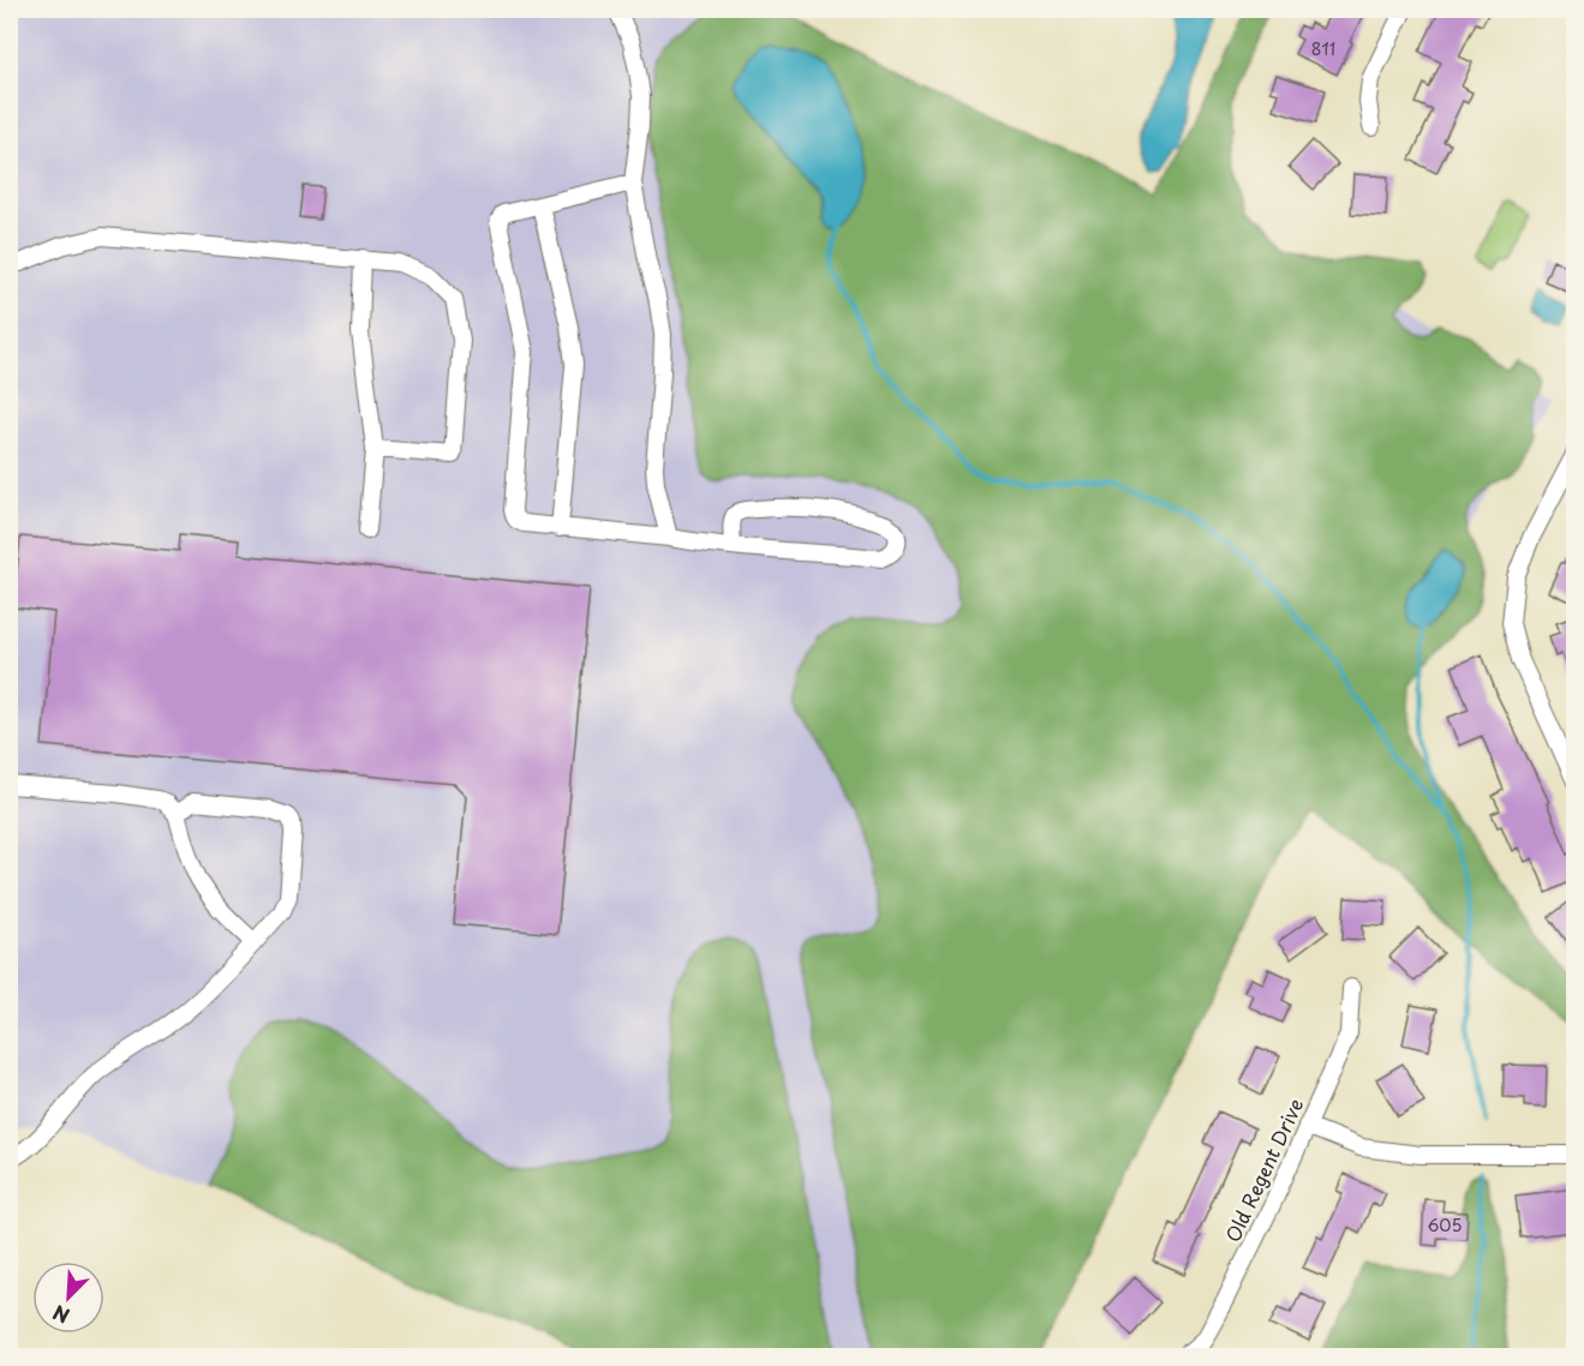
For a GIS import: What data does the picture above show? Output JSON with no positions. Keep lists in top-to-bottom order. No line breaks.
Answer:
{"streets":{"street":["Old Regent Drive"]},"house_numbers":["811","605"],"north":"bottom left"}
